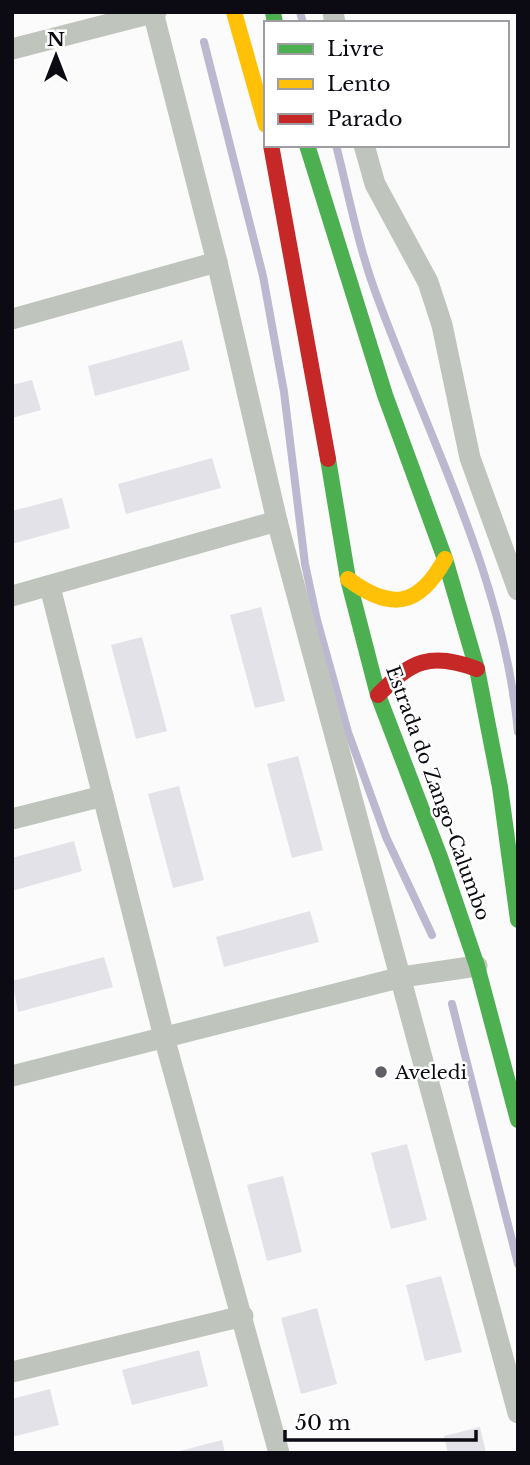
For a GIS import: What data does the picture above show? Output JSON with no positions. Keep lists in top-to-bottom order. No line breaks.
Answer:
{"streets":{"main road":["Estrada do Zango-Calumbo"]},"places":["Aveledi"],"legend":["Livre","Lento","Parado"],"scale_bar":"50 m","north":"top"}
